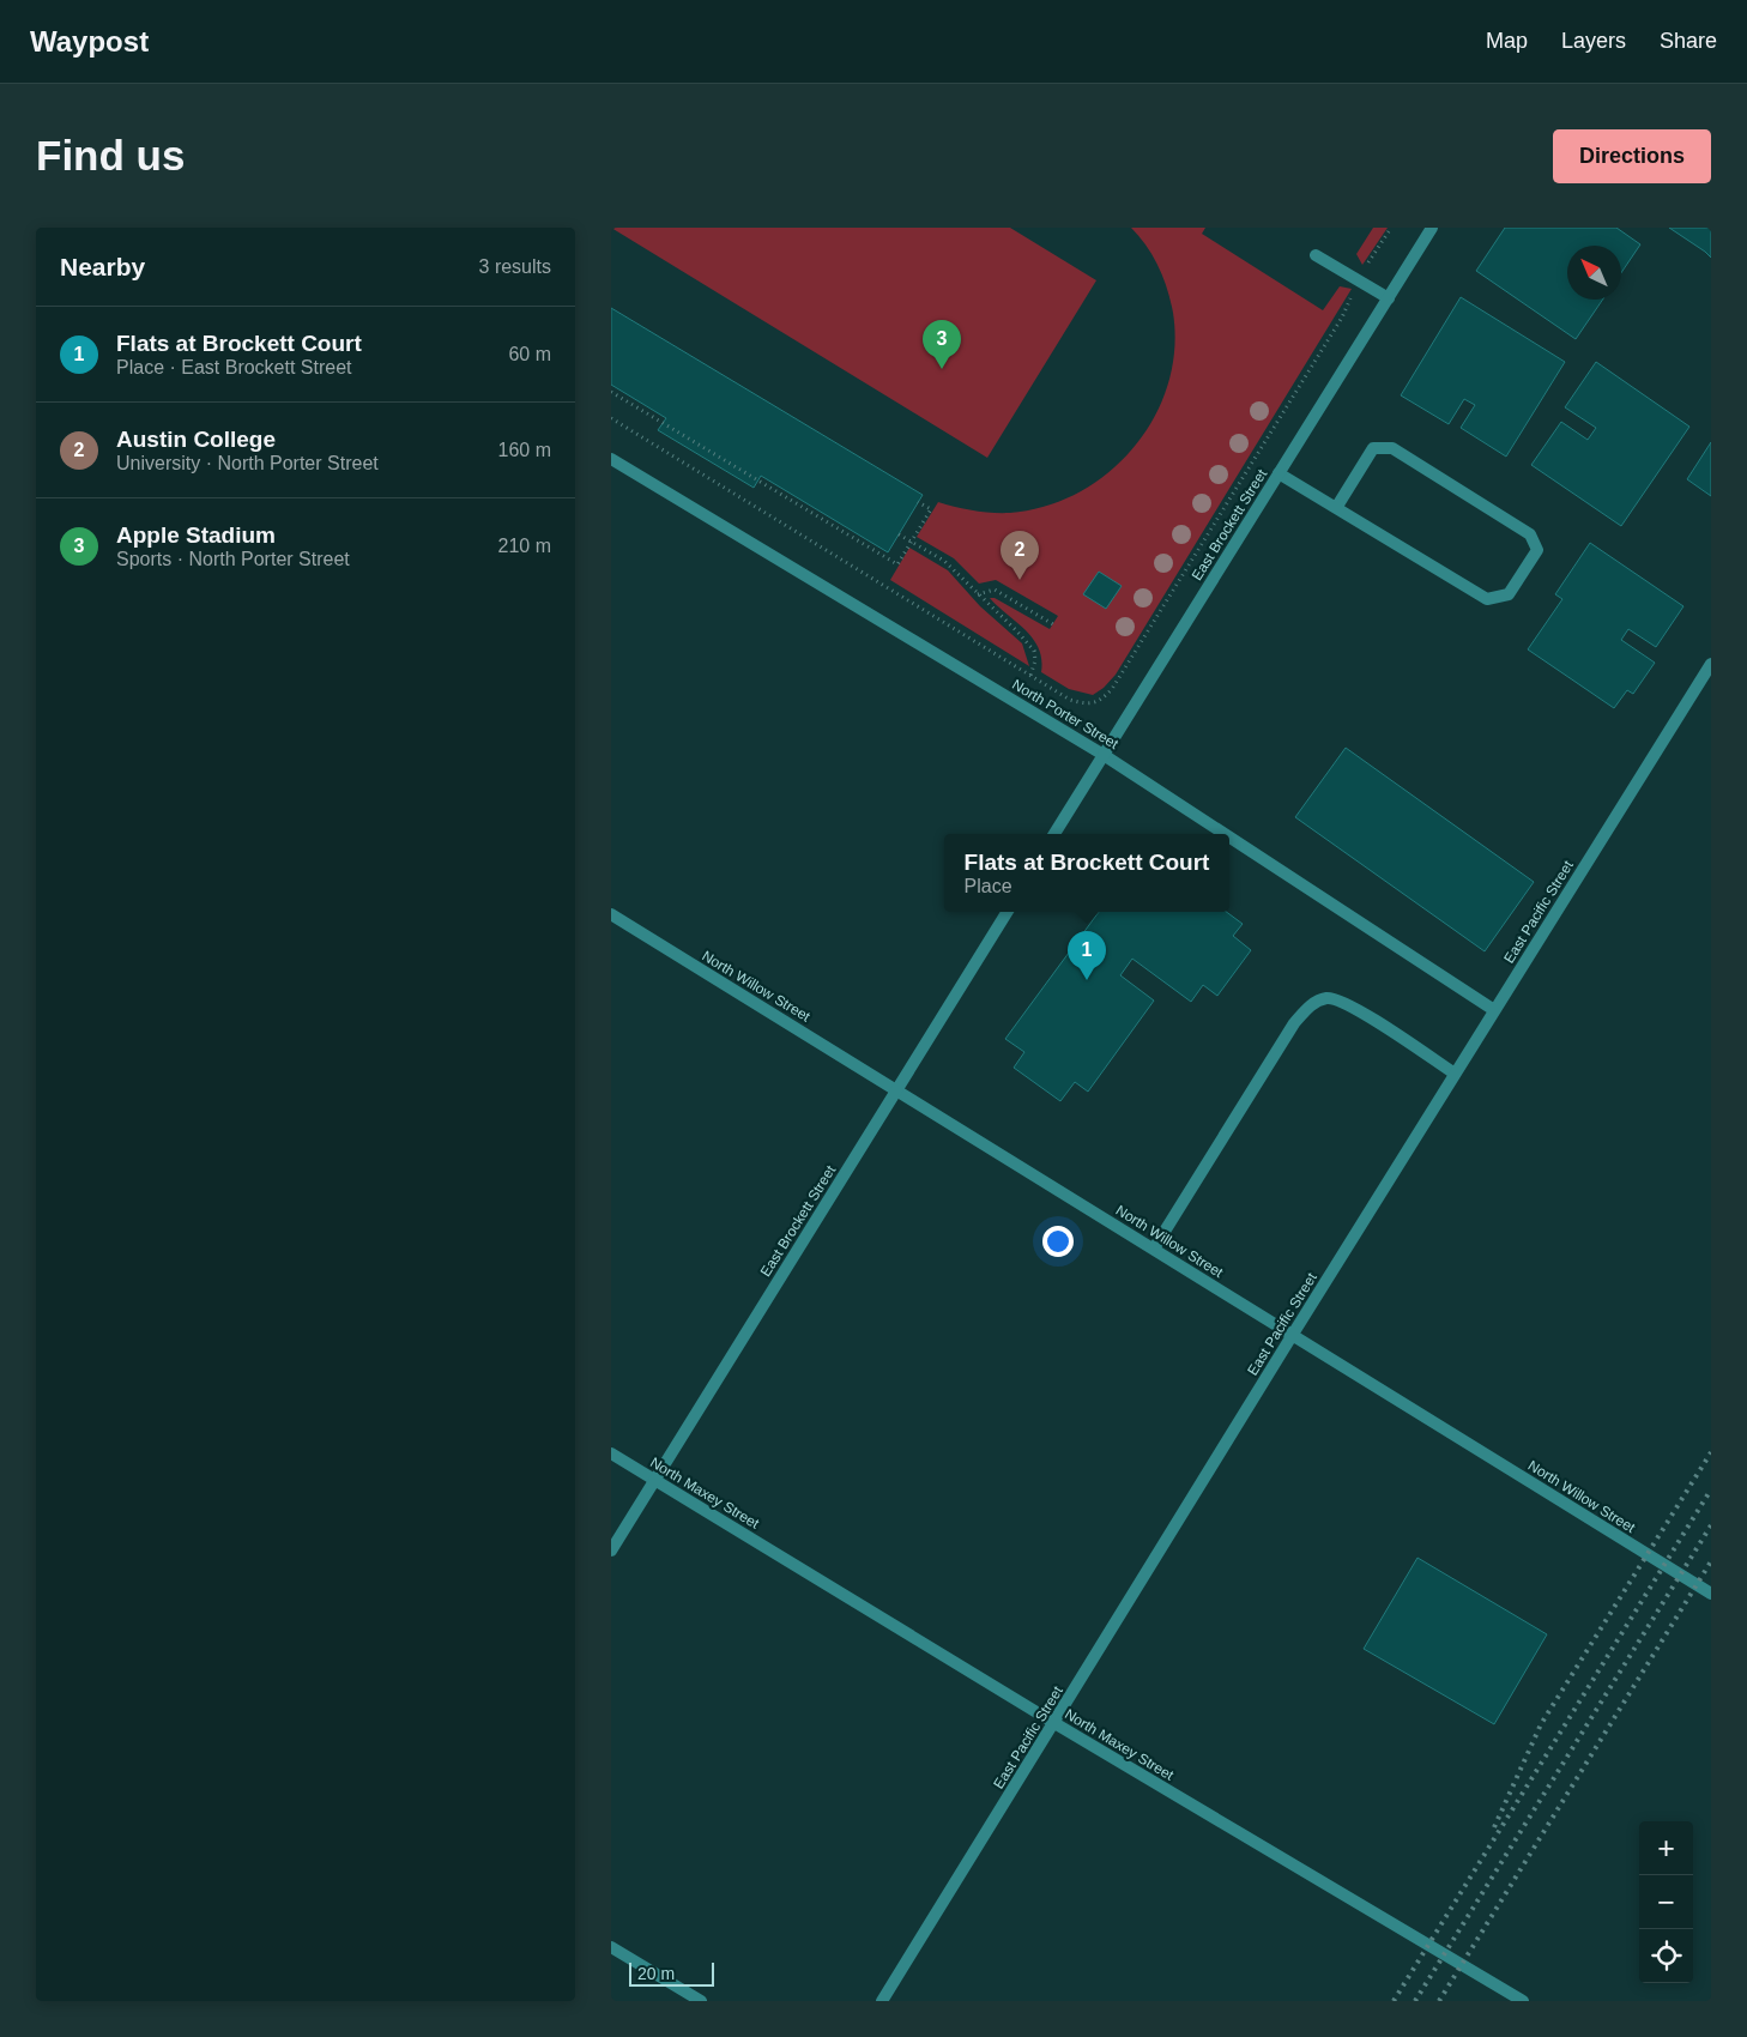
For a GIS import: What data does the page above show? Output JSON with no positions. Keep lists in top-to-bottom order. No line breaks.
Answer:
{"streets":{"street":["East Brockett Street","North Porter Street","East Pacific Street","North Willow Street","North Maxey Street"]},"crossings":[["East Brockett Street","North Porter Street"],["East Brockett Street","North Willow Street"],["East Brockett Street","North Maxey Street"],["North Porter Street","East Pacific Street"],["East Pacific Street","North Willow Street"],["East Pacific Street","North Maxey Street"]],"scale_bar":"20 m","north":"top left","page":{"header":"Waypost","nav":["Map","Layers","Share"],"buttons":"Directions","title":"Find us","heading":["Nearby","3 results"],"list":[{"mark":"1","name":"Flats at Brockett Court","note":"Place · East Brockett Street","value":"60 m"},{"mark":"2","name":"Austin College","note":"University · North Porter Street","value":"160 m"},{"mark":"3","name":"Apple Stadium","note":"Sports · North Porter Street","value":"210 m"}],"pins":["3","2","1"],"popup":["Flats at Brockett Court","Place"],"map_buttons":["+","−"],"scale":"20 m"}}
